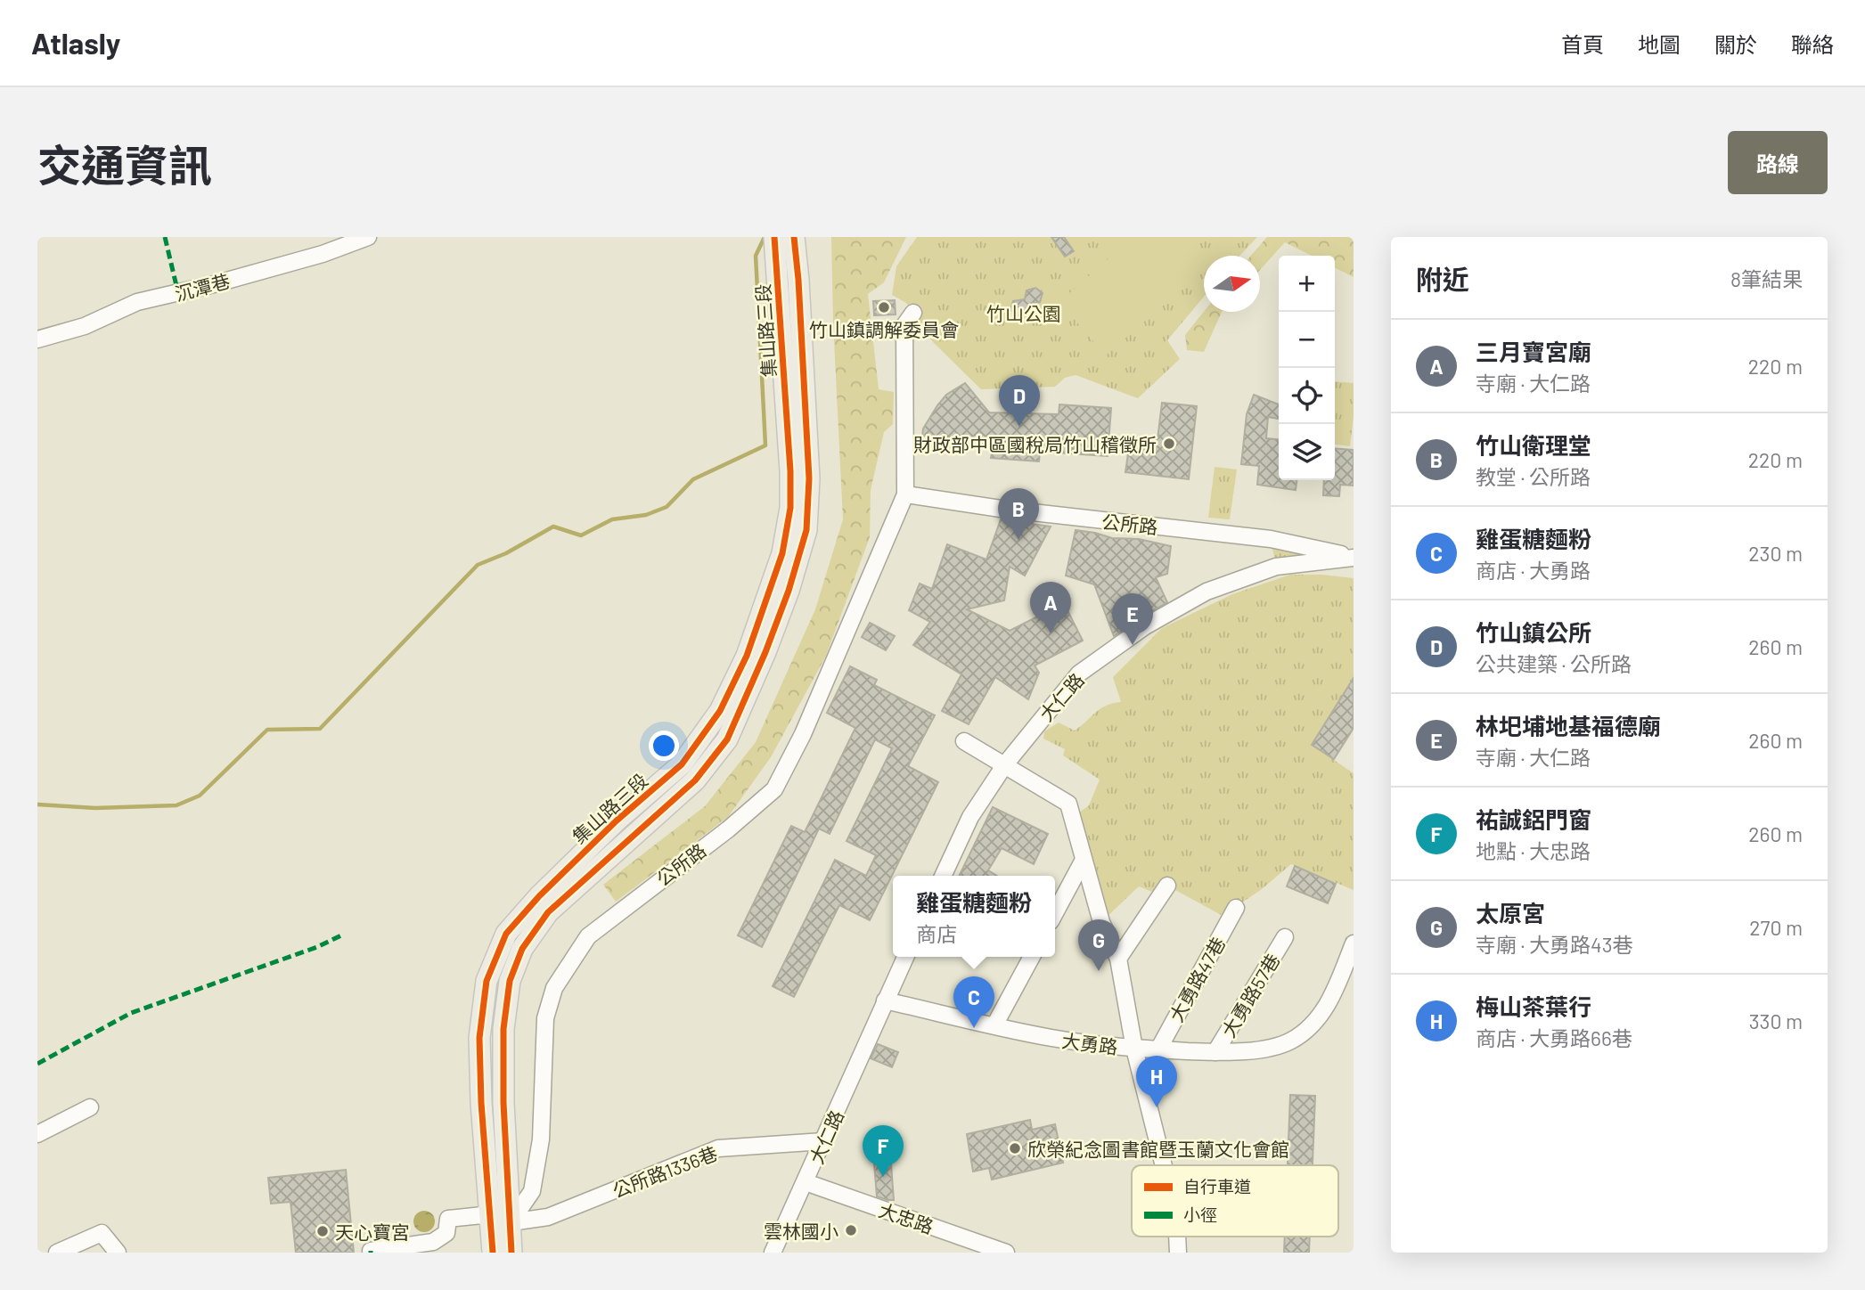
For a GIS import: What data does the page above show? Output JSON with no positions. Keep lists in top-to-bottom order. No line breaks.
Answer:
{"streets":{"main road":["集山路三段"],"street":["沉潭巷","公所路","大仁路","大勇路47巷","大勇路57巷","大勇路","公所路1336巷","大忠路"]},"crossings":[["集山路三段","公所路"],["集山路三段","公所路1336巷"],["公所路","大仁路"],["公所路","公所路1336巷"],["大仁路","大勇路"],["大仁路","公所路1336巷"],["大仁路","大忠路"],["大勇路47巷","大勇路"],["大勇路57巷","大勇路"]],"parks":["竹山公園"],"places":["竹山鎮調解委員會","財政部中區國稅局竹山稽徵所","欣榮紀念圖書館暨玉蘭文化會館","雲林國小","天心寶宮"],"legend":["自行車道","小徑"],"north":"right","page":{"header":"Atlasly","nav":["首頁","地圖","關於","聯絡"],"title":"交通資訊","buttons":"路線","heading":["附近","8筆結果"],"map_buttons":["+","−"],"list":[{"mark":"A","name":"三月寶宮廟","note":"寺廟 · 大仁路","value":"220 m"},{"mark":"B","name":"竹山衛理堂","note":"教堂 · 公所路","value":"220 m"},{"mark":"C","name":"雞蛋糖麵粉","note":"商店 · 大勇路","value":"230 m"},{"mark":"D","name":"竹山鎮公所","note":"公共建築 · 公所路","value":"260 m"},{"mark":"E","name":"林圯埔地基福德廟","note":"寺廟 · 大仁路","value":"260 m"},{"mark":"F","name":"祐誠鋁門窗","note":"地點 · 大忠路","value":"260 m"},{"mark":"G","name":"太原宮","note":"寺廟 · 大勇路43巷","value":"270 m"},{"mark":"H","name":"梅山茶葉行","note":"商店 · 大勇路66巷","value":"330 m"}],"pins":["D","B","A","E","G","C","H","F"],"popup":["雞蛋糖麵粉","商店"]}}
